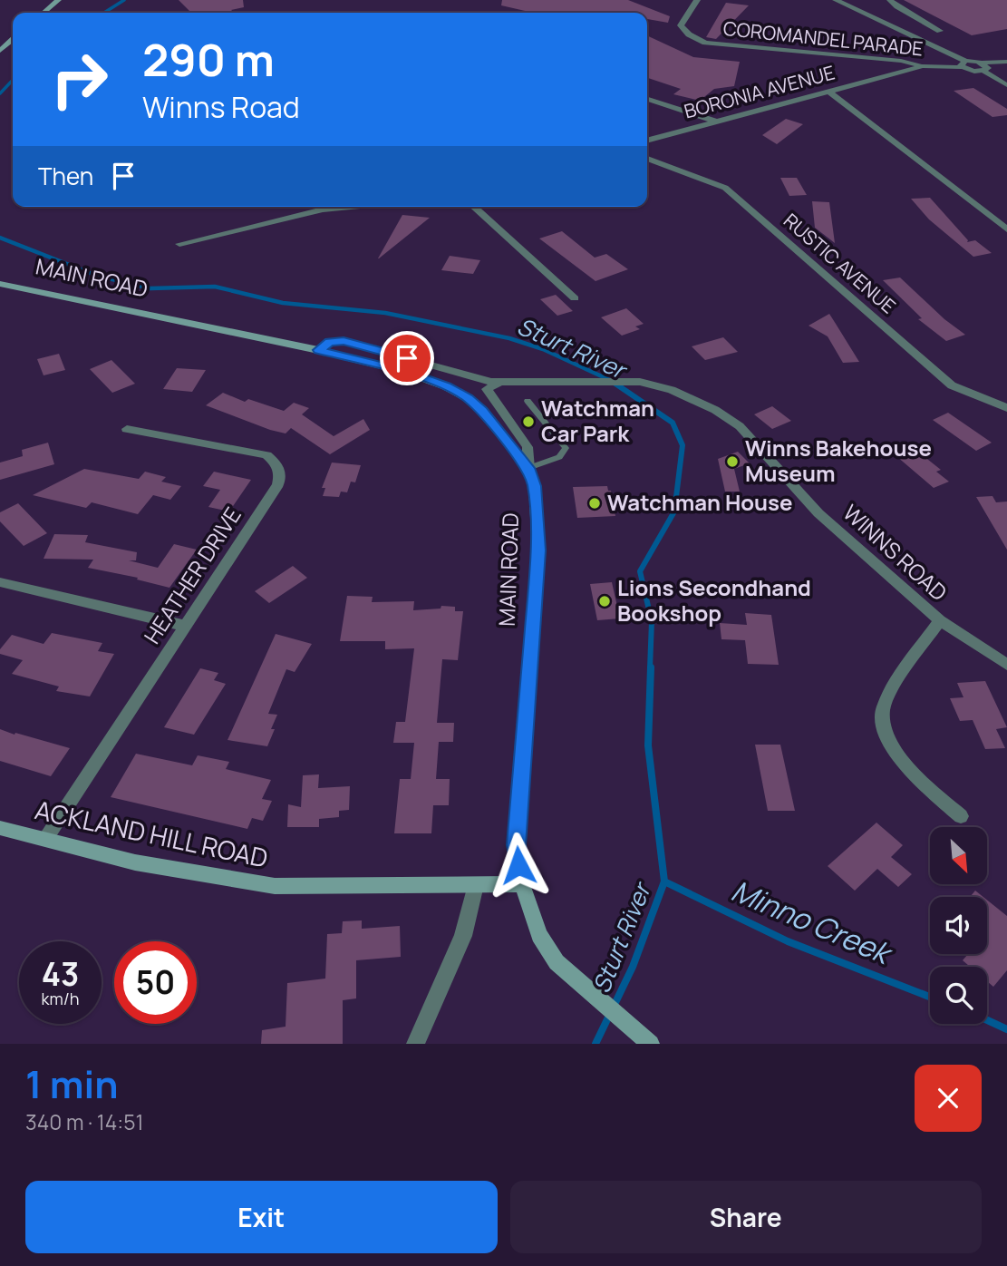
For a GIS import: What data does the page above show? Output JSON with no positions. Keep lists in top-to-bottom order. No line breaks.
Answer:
{"streets":{"main road":["MAIN ROAD","ACKLAND HILL ROAD"],"street":["COROMANDEL PARADE","BORONIA AVENUE","RUSTIC AVENUE","WINNS ROAD","HEATHER DRIVE"]},"crossings":[["COROMANDEL PARADE","BORONIA AVENUE"],["MAIN ROAD","ACKLAND HILL ROAD"],["HEATHER DRIVE","ACKLAND HILL ROAD"]],"water":["Sturt River","Minno Creek"],"places":["Watchman Car Park","Winns Bakehouse Museum","Watchman House","Lions Secondhand Bookshop"],"north":"bottom right","page":{"turn":["290 m","Winns Road"],"then":"Then","speed":"43 km/h","limit":"50","heading":["1 min","340 m · 14:51"],"buttons":["Exit","Share"]}}
